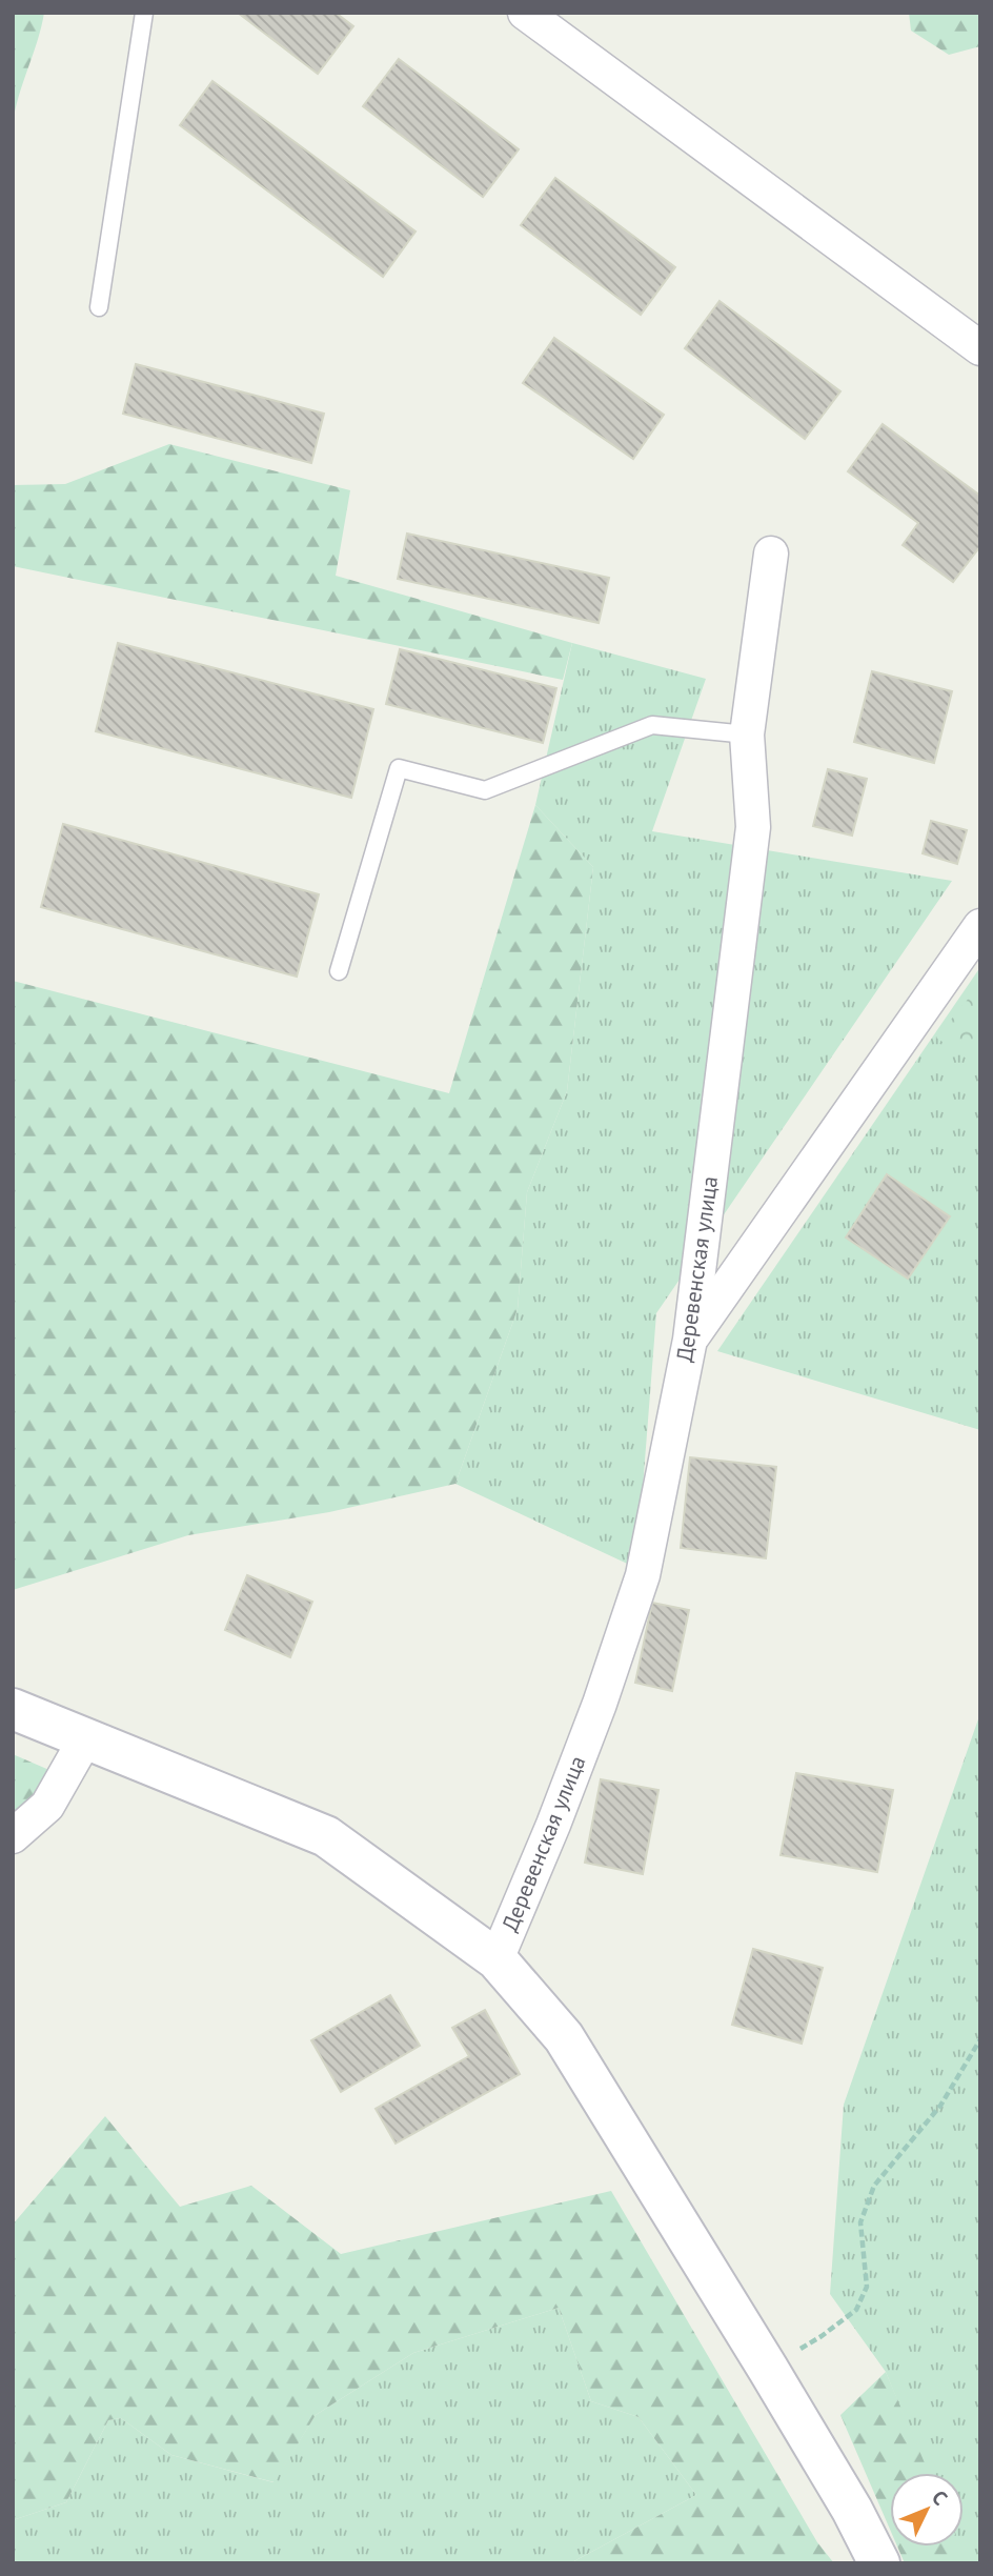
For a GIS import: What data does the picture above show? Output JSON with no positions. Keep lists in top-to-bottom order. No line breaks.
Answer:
{"streets":{"street":["Деревенская улица"]},"north":"top right"}
